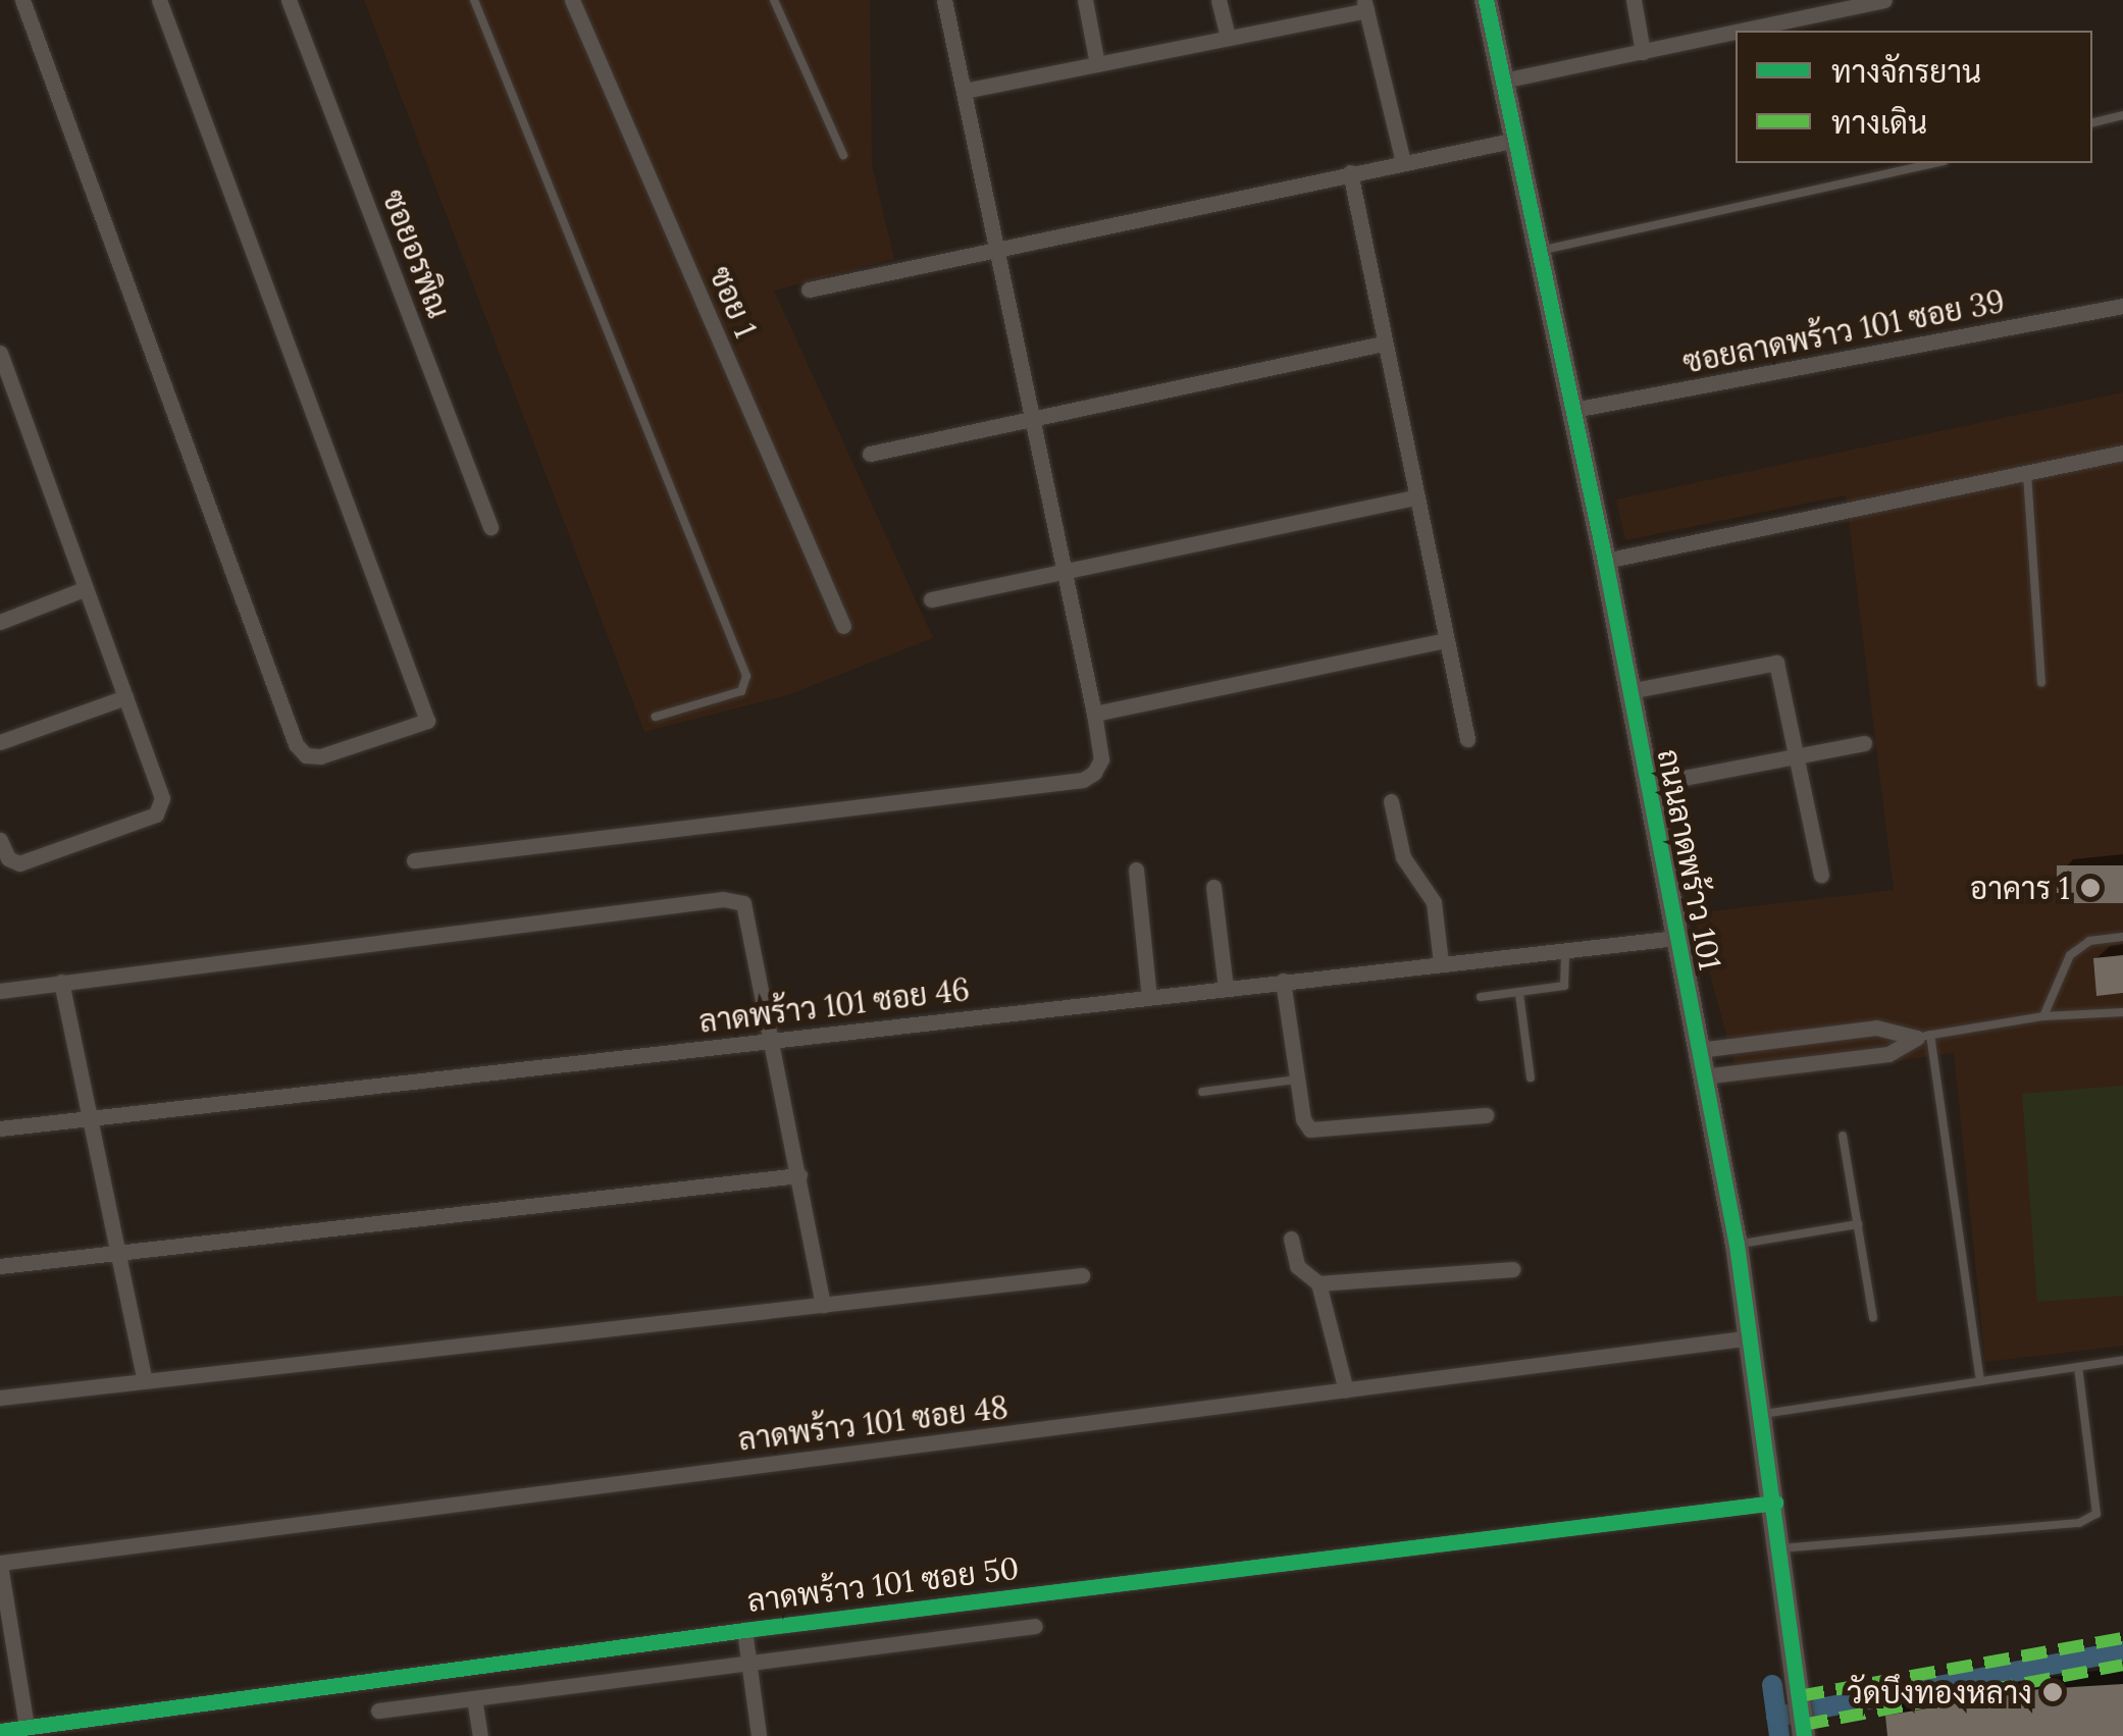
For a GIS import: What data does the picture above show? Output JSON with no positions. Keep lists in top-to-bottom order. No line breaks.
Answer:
{"streets":{"street":["ซอยอรพิณ","ซอย 1","ซอยลาดพร้าว 101 ซอย 39","ถนนลาดพร้าว 101","ลาดพร้าว 101 ซอย 46","ลาดพร้าว 101 ซอย 48","ลาดพร้าว 101 ซอย 50"]},"crossings":[["ซอยลาดพร้าว 101 ซอย 39","ถนนลาดพร้าว 101"],["ถนนลาดพร้าว 101","ลาดพร้าว 101 ซอย 46"],["ถนนลาดพร้าว 101","ลาดพร้าว 101 ซอย 48"],["ถนนลาดพร้าว 101","ลาดพร้าว 101 ซอย 50"]],"places":["อาคาร 1","วัดบึงทองหลาง"],"legend":["ทางจักรยาน","ทางเดิน"]}
